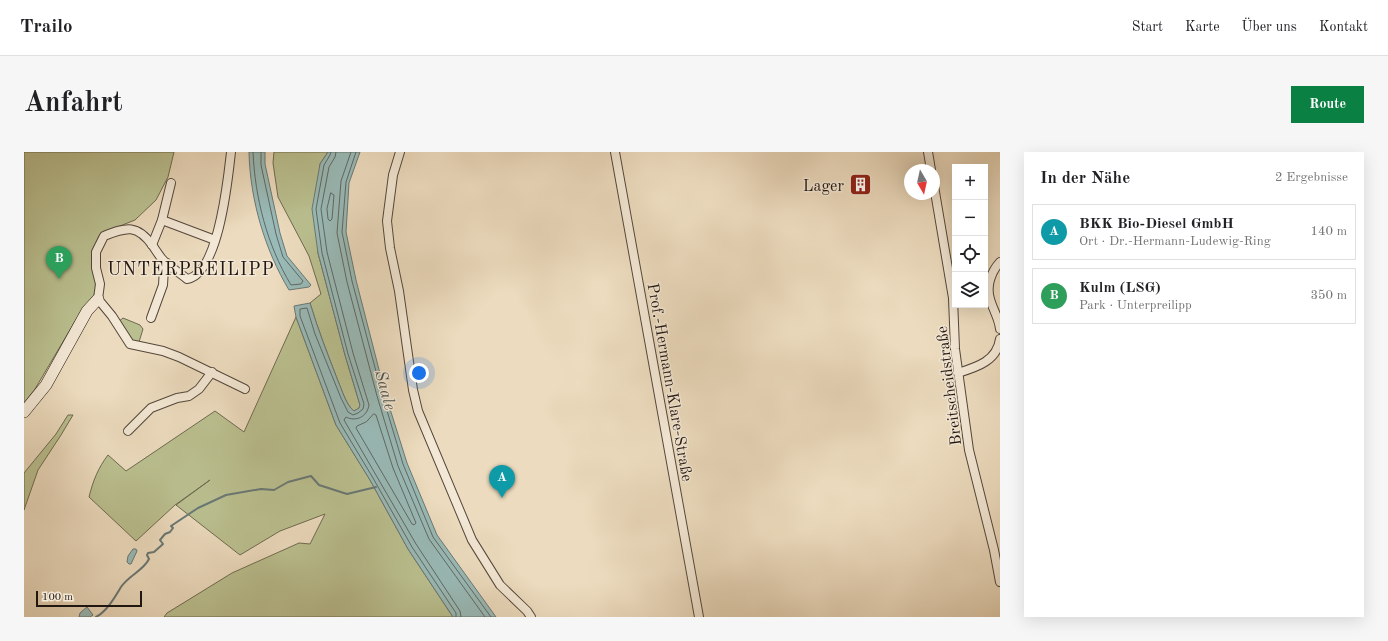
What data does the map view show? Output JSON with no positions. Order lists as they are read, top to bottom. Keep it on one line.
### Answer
{"streets":{"street":["Prof.-Hermann-Klare-Straße","Breitscheidstraße"]},"districts":["UNTERPREILIPP"],"water":["Saale"],"places":{"building":["Lager"]},"scale_bar":"100 m","north":"bottom","page":{"header":"Trailo","nav":["Start","Karte","Über uns","Kontakt"],"buttons":"Route","title":"Anfahrt","heading":["In der Nähe","2 Ergebnisse"],"map_buttons":["+","−"],"list":[{"mark":"A","name":"BKK Bio-Diesel GmbH","note":"Ort · Dr.-Hermann-Ludewig-Ring","value":"140 m"},{"mark":"B","name":"Kulm (LSG)","note":"Park · Unterpreilipp","value":"350 m"}],"pins":["B","A"],"scale":"100 m"}}
